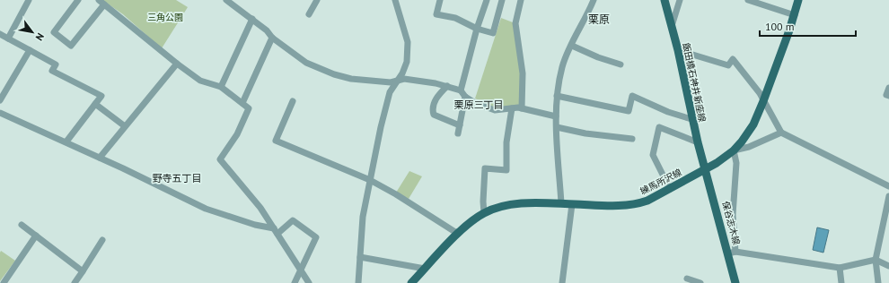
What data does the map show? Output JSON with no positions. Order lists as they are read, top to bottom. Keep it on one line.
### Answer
{"streets":{"main road":["飯田橋石神井新座線","練馬所沢線","保谷志木線"]},"crossings":[["飯田橋石神井新座線","練馬所沢線"],["飯田橋石神井新座線","保谷志木線"],["練馬所沢線","保谷志木線"]],"districts":["栗原","栗原三丁目","野寺五丁目"],"parks":["三角公園"],"scale_bar":"100 m","north":"bottom right"}
